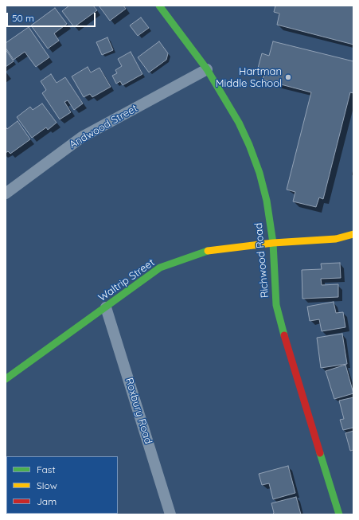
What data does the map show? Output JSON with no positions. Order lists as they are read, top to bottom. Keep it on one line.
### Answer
{"streets":{"street":["Andwood Street","Richwood Road","Waltrip Street","Roxbury Road"]},"crossings":[["Andwood Street","Richwood Road"],["Richwood Road","Waltrip Street"],["Waltrip Street","Roxbury Road"]],"places":["Hartman Middle School"],"legend":["Fast","Slow","Jam"],"scale_bar":"50 m"}
